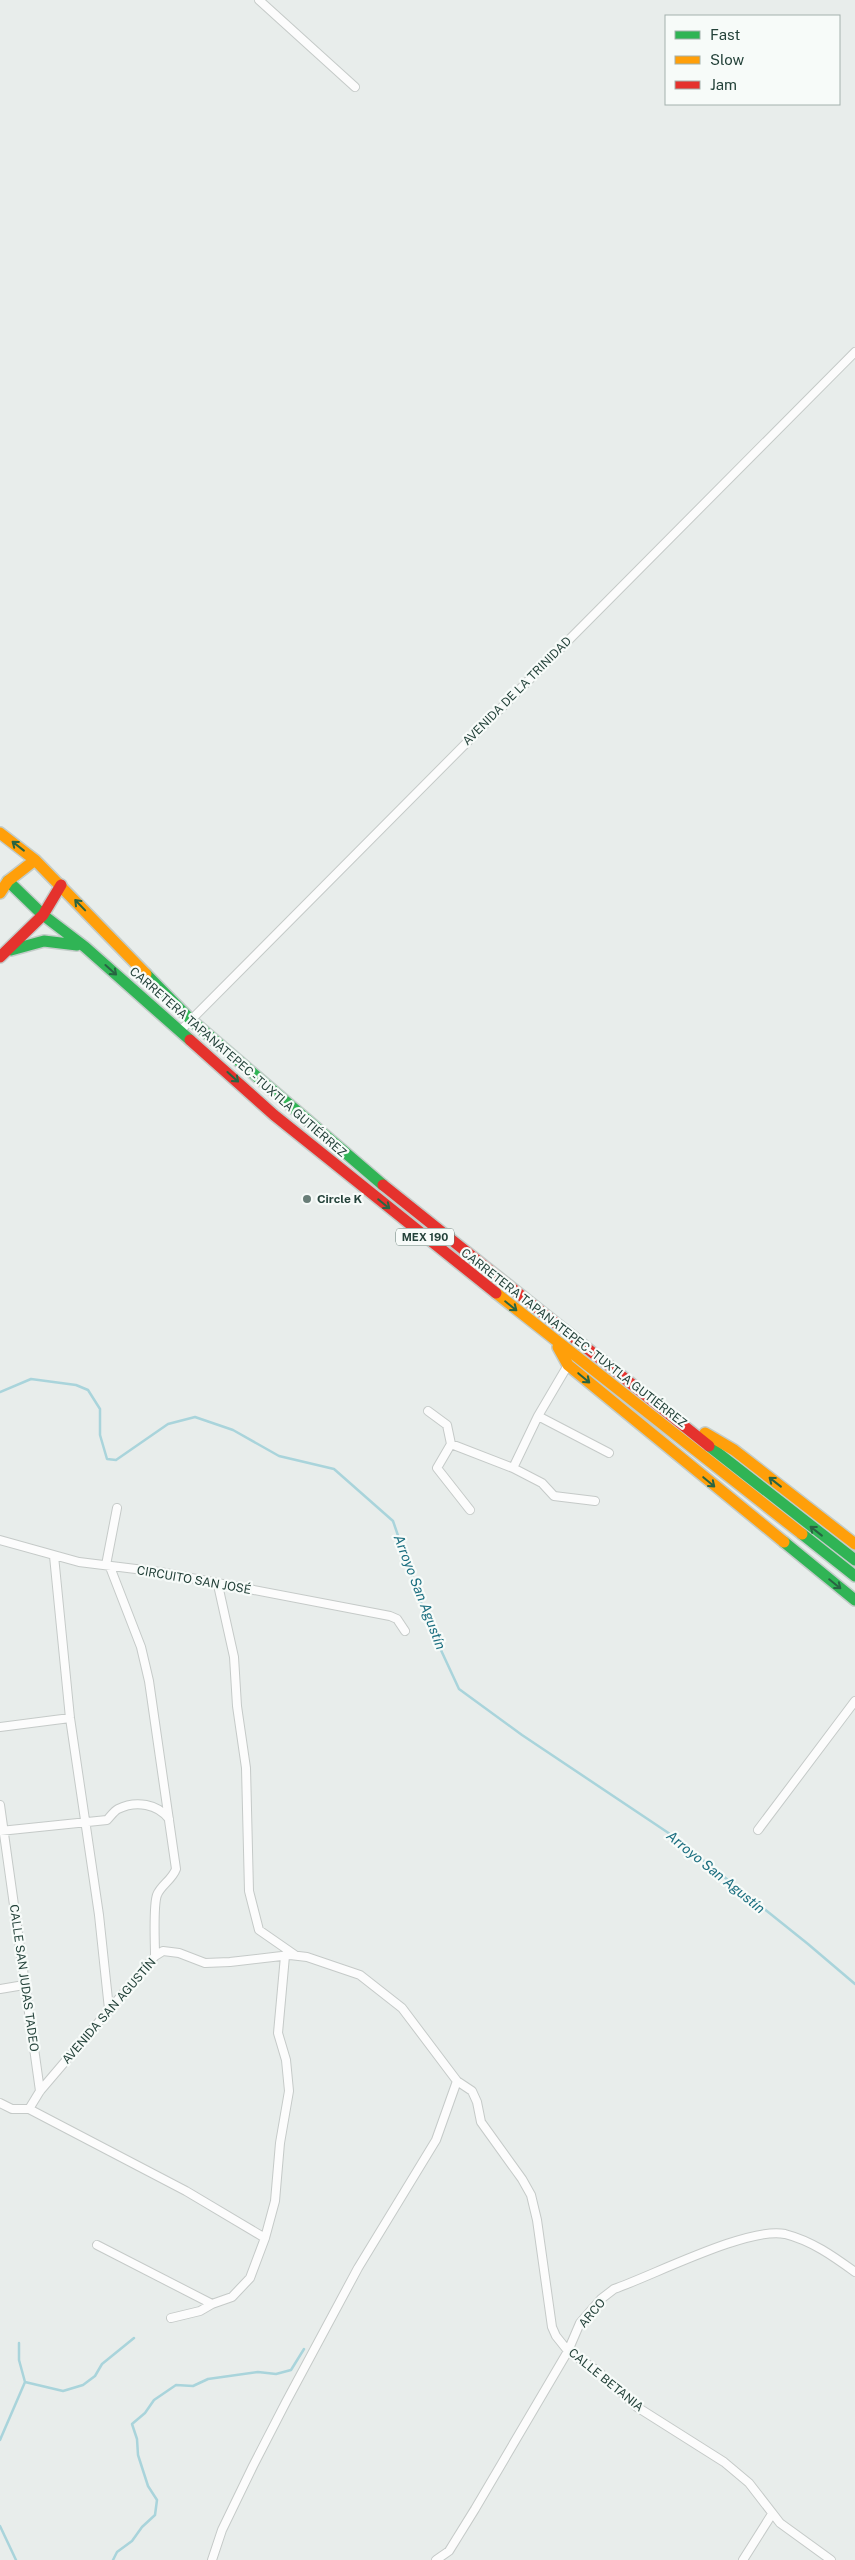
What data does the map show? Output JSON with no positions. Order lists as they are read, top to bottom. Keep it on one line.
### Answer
{"streets":{"main road":["CARRETERA TAPANATEPEC - TUXTLA GUTIÉRREZ","MEX 190"],"street":["AVENIDA DE LA TRINIDAD","CIRCUITO SAN JOSÉ","CALLE SAN JUDAS TADEO","AVENIDA SAN AGUSTÍN","ARCO","CALLE BETANIA"]},"crossings":[["AVENIDA DE LA TRINIDAD","CARRETERA TAPANATEPEC - TUXTLA GUTIÉRREZ"],["CARRETERA TAPANATEPEC - TUXTLA GUTIÉRREZ","MEX 190"],["CALLE SAN JUDAS TADEO","AVENIDA SAN AGUSTÍN"],["AVENIDA SAN AGUSTÍN","CALLE BETANIA"],["ARCO","CALLE BETANIA"]],"water":["Arroyo San Agustín"],"places":["Circle K"],"legend":["Fast","Slow","Jam"]}
